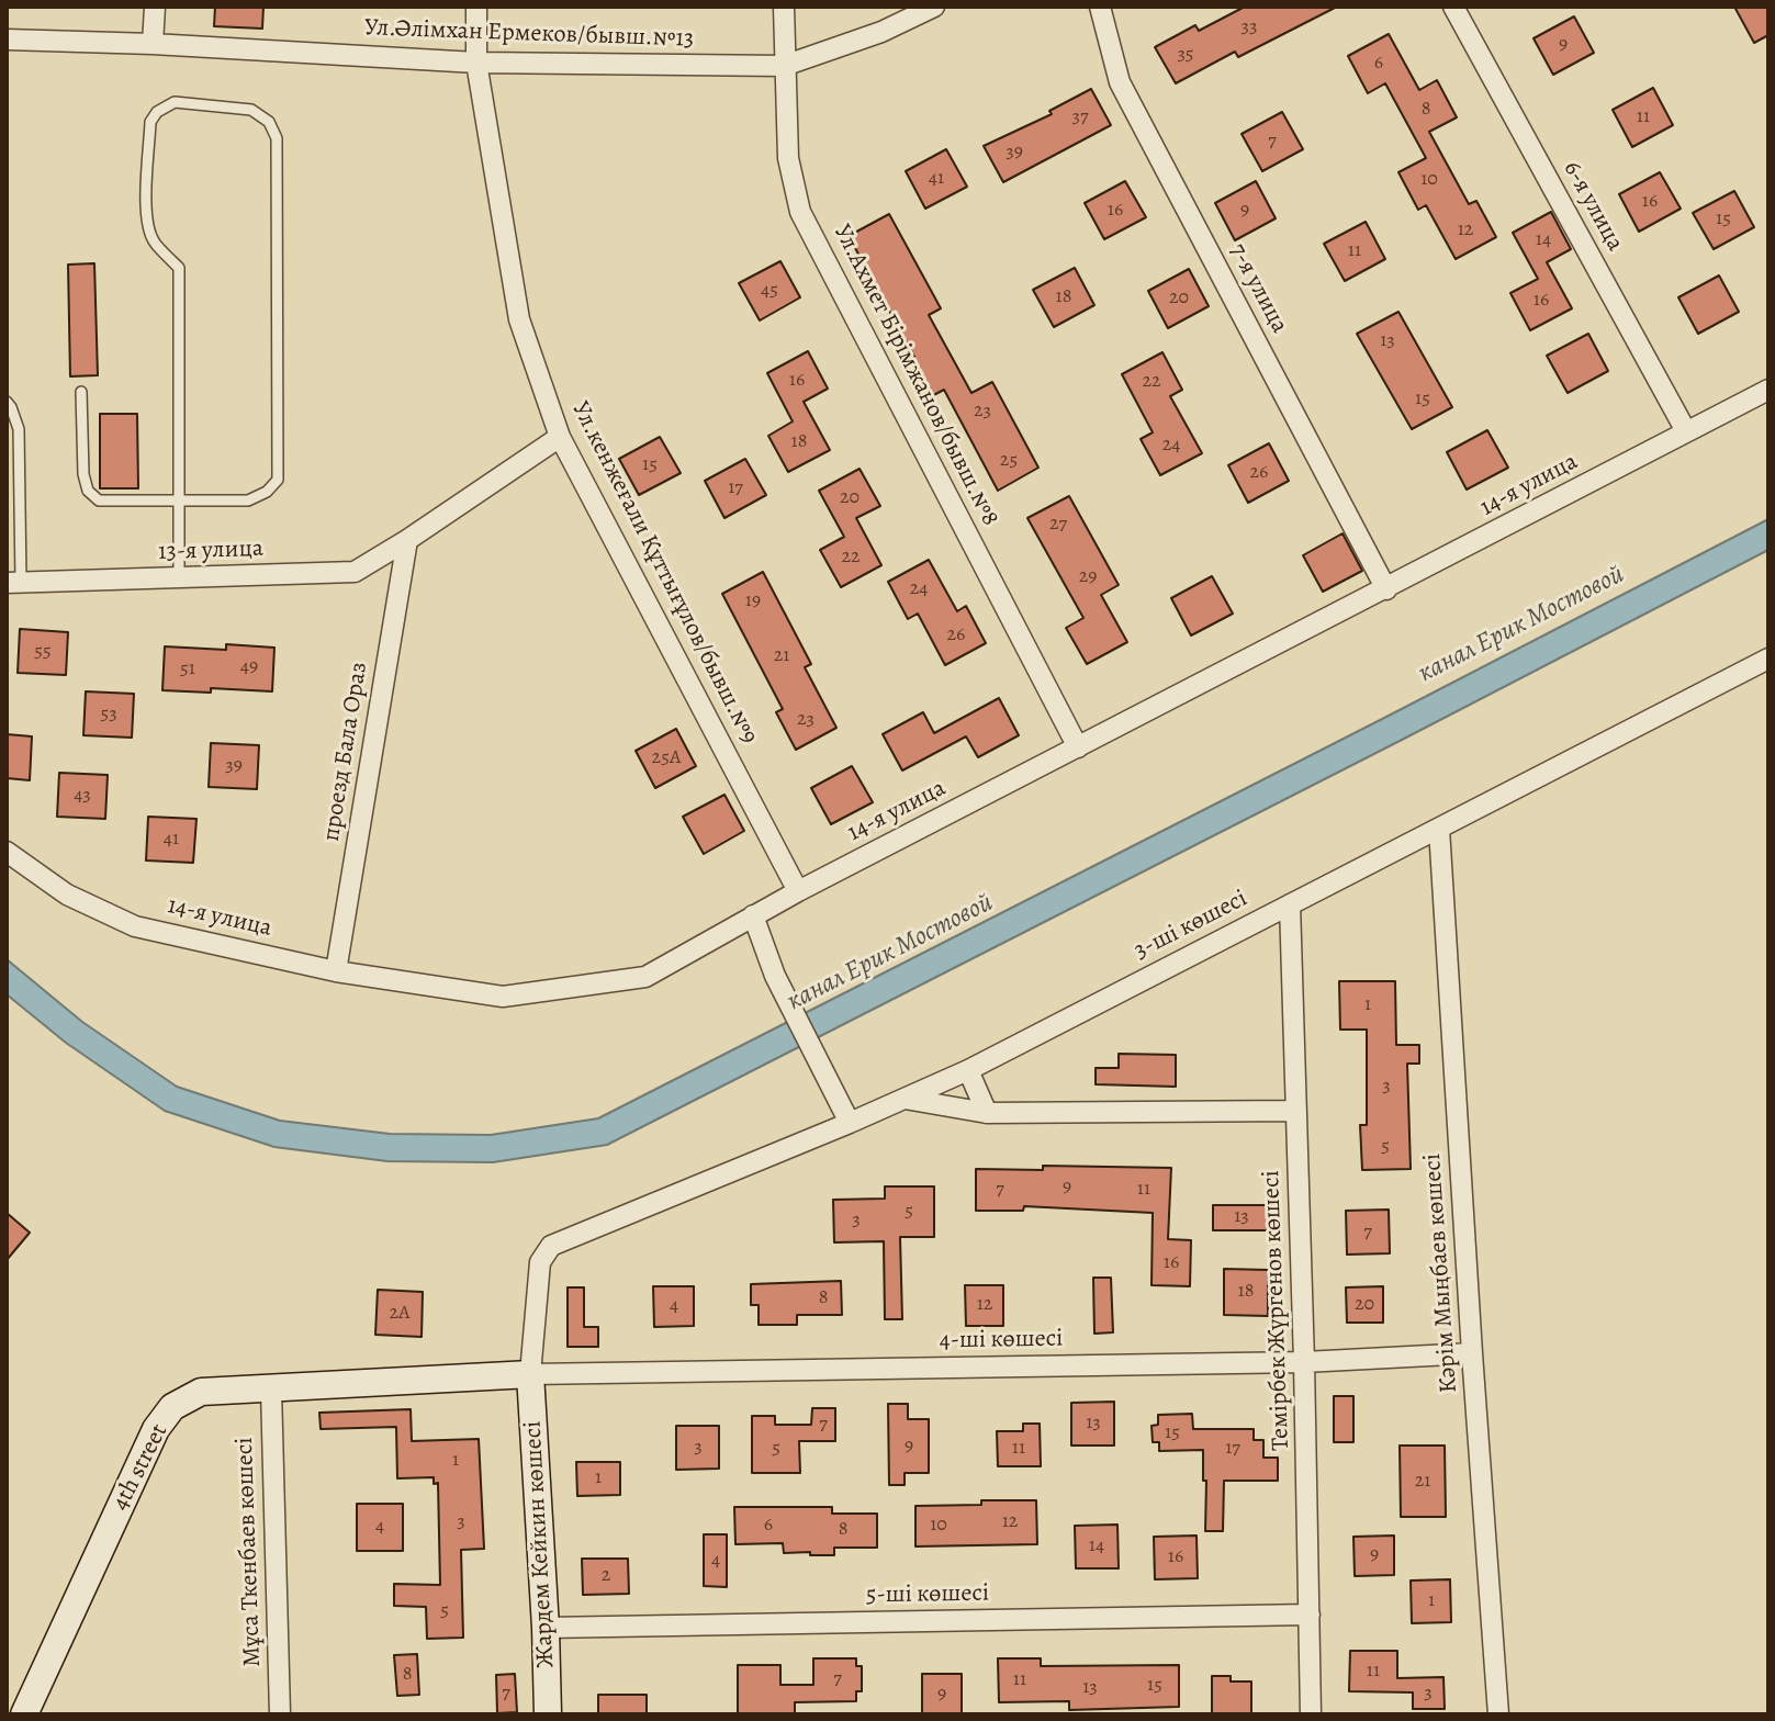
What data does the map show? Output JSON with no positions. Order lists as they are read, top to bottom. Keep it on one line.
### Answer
{"streets":{"street":["Ул.Әлімхан Ермеков/бывш.№13","6-я улица","7-я улица","Ул.Ахмет Бірімжанов/бывш.№8","14-я улица","13-я улица","Ул.кенжеғали Құттығұлов/бывш.№9","проезд Бала Ораз","3-ші көшесі","Кәрім Мыңбаев көшесі","Темірбек Жүргенов көшесі","4-ші көшесі","4th street","Жардем Кейкин көшесі","Мұса Ткенбаев көшесі","5-ші көшесі"]},"crossings":[["Ул.Әлімхан Ермеков/бывш.№13","Ул.Ахмет Бірімжанов/бывш.№8"],["Ул.Әлімхан Ермеков/бывш.№13","Ул.кенжеғали Құттығұлов/бывш.№9"],["6-я улица","14-я улица"],["7-я улица","14-я улица"],["Ул.Ахмет Бірімжанов/бывш.№8","14-я улица"],["14-я улица","Ул.кенжеғали Құттығұлов/бывш.№9"],["14-я улица","проезд Бала Ораз"],["13-я улица","Ул.кенжеғали Құттығұлов/бывш.№9"],["13-я улица","проезд Бала Ораз"],["3-ші көшесі","Кәрім Мыңбаев көшесі"],["3-ші көшесі","Темірбек Жүргенов көшесі"],["3-ші көшесі","4-ші көшесі"],["3-ші көшесі","4th street"],["3-ші көшесі","Жардем Кейкин көшесі"],["Кәрім Мыңбаев көшесі","4-ші көшесі"],["Темірбек Жүргенов көшесі","4-ші көшесі"],["Темірбек Жүргенов көшесі","5-ші көшесі"],["4-ші көшесі","4th street"],["4-ші көшесі","Жардем Кейкин көшесі"],["4th street","Жардем Кейкин көшесі"],["4th street","Мұса Ткенбаев көшесі"],["Жардем Кейкин көшесі","5-ші көшесі"]],"water":["канал Ерик Мостовой"],"house_numbers":["33","9","35","6","8","37","11","7","39","41","10","16","16","9","15","12","14","11","45","18","20","16","13","16","22","15","23","18","24","25","15","26","17","20","27","22","29","24","19","26","55","21","49","51","53","23","25А","39","43","41","1","3","5","9","7","11","5","13","3","7","16","18","8","12","20","4","2А","13","7","15","9","3","5","11","17","1","1","21","3","12","6","10","4","8","14","9","16","4","2","1","5","11","8","7","11","15","13","7","3","9"]}
